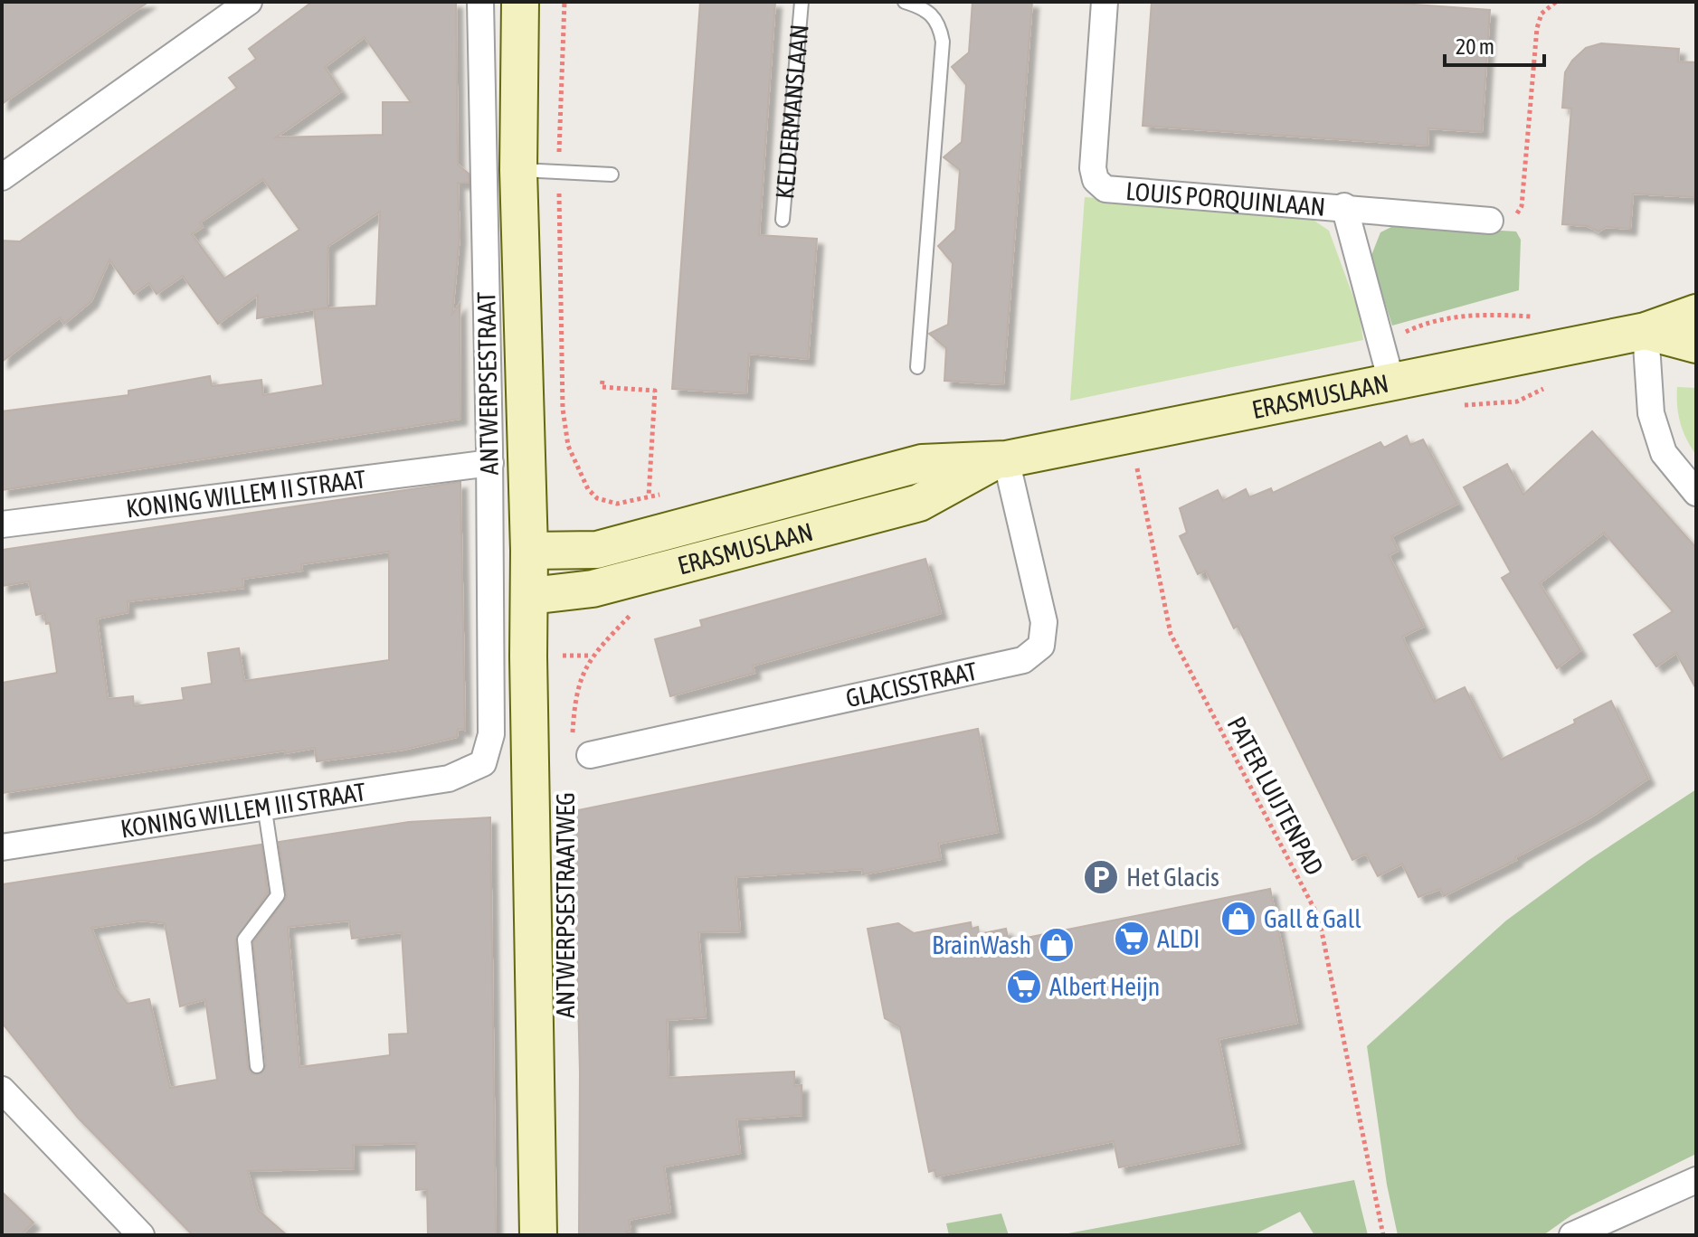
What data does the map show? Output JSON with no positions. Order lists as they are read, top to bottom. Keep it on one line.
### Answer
{"streets":{"main road":["ANTWERPSESTRAAT","ERASMUSLAAN","ANTWERPSESTRAATWEG"],"street":["LOUIS PORQUINLAAN","KONING WILLEM II STRAAT","GLACISSTRAAT","KONING WILLEM III STRAAT"],"lane":["KELDERMANSLAAN"],"path":["PATER LUIJTENPAD"]},"crossings":[["LOUIS PORQUINLAAN","ERASMUSLAAN"],["ANTWERPSESTRAAT","ERASMUSLAAN"],["ANTWERPSESTRAAT","KONING WILLEM II STRAAT"],["ANTWERPSESTRAAT","KONING WILLEM III STRAAT"],["ANTWERPSESTRAAT","ANTWERPSESTRAATWEG"],["ERASMUSLAAN","GLACISSTRAAT"],["ERASMUSLAAN","ANTWERPSESTRAATWEG"]],"places":{"parking":["Het Glacis"],"shop":["Gall & Gall","BrainWash"],"supermarket":["ALDI","Albert Heijn"]},"scale_bar":"20 m"}
